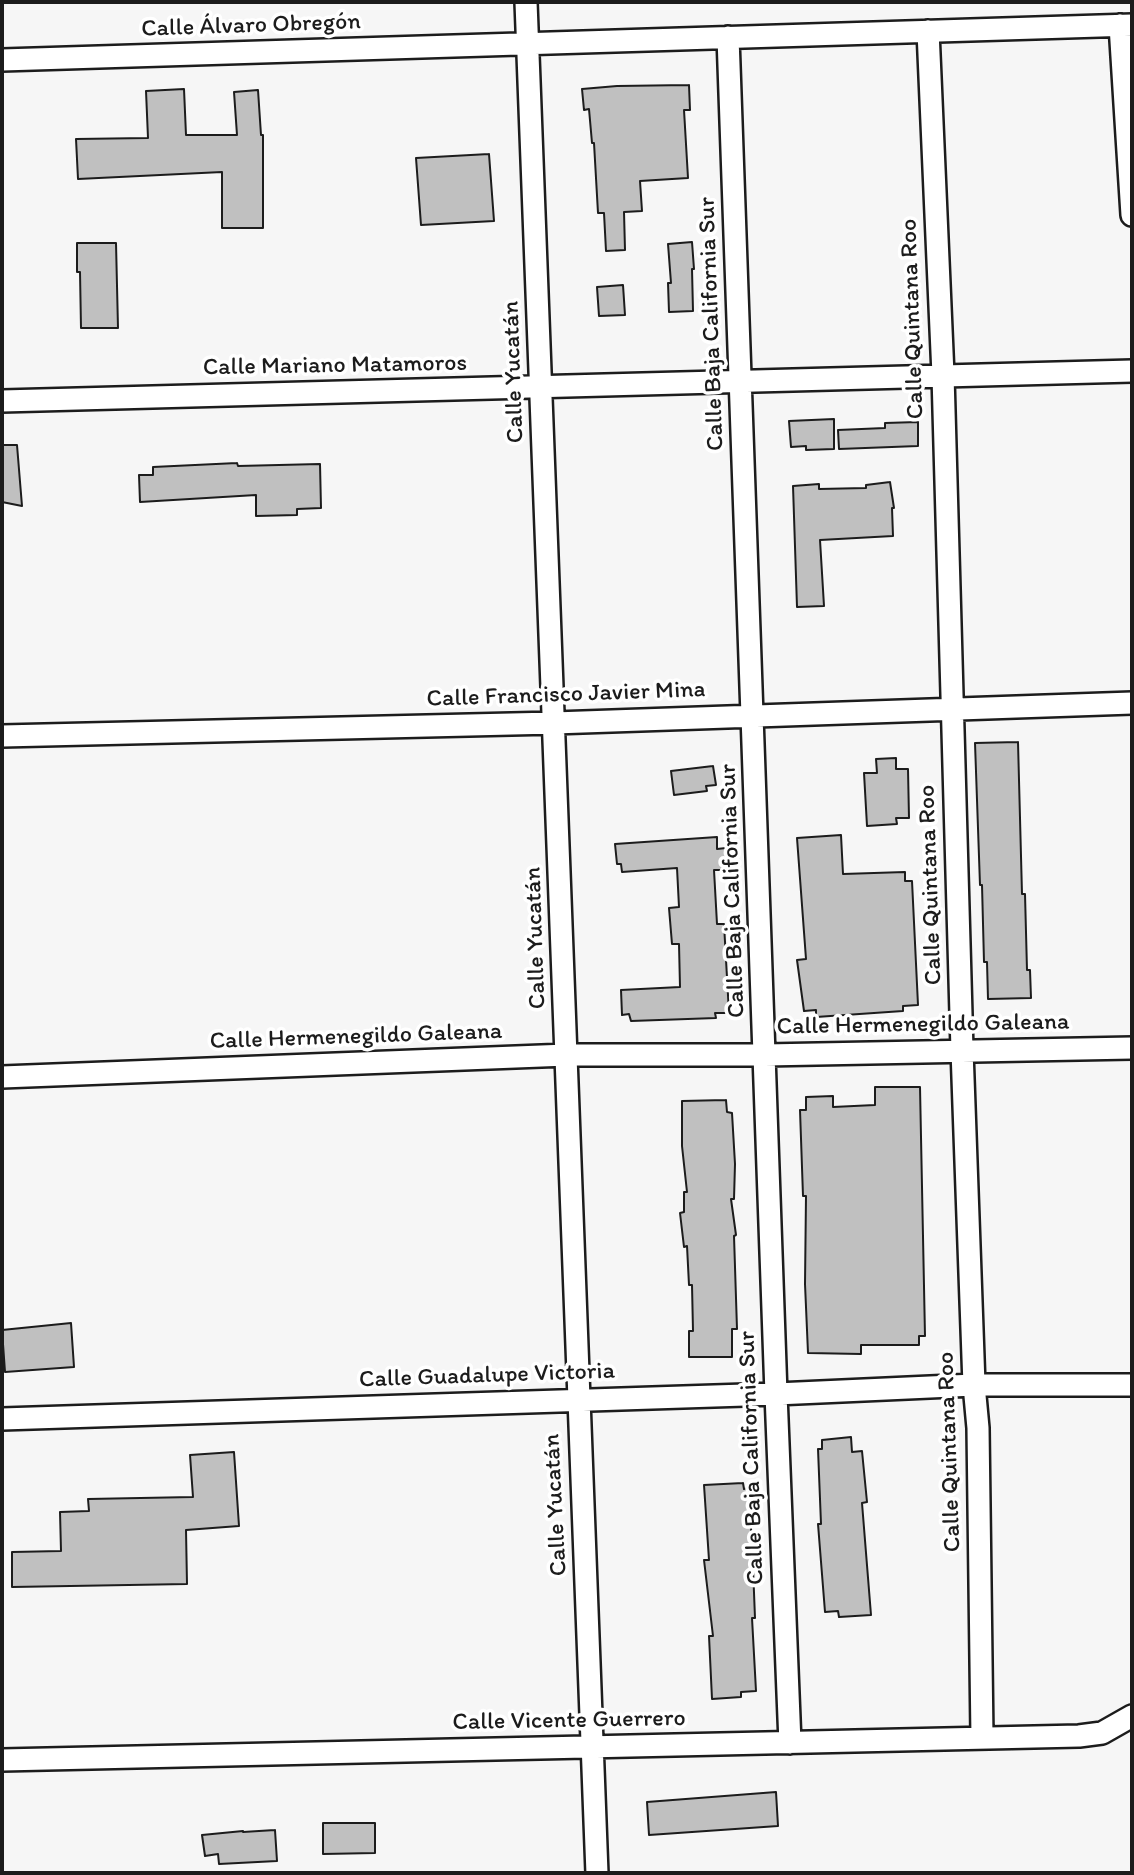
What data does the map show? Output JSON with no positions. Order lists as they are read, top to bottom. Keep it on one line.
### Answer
{"streets":{"street":["Calle Álvaro Obregón","Calle Quintana Roo","Calle Baja California Sur","Calle Mariano Matamoros","Calle Yucatán","Calle Francisco Javier Mina","Calle Hermenegildo Galeana","Calle Guadalupe Victoria","Calle Vicente Guerrero"]},"crossings":[["Calle Álvaro Obregón","Calle Quintana Roo"],["Calle Álvaro Obregón","Calle Baja California Sur"],["Calle Álvaro Obregón","Calle Yucatán"],["Calle Quintana Roo","Calle Mariano Matamoros"],["Calle Quintana Roo","Calle Francisco Javier Mina"],["Calle Quintana Roo","Calle Hermenegildo Galeana"],["Calle Quintana Roo","Calle Guadalupe Victoria"],["Calle Quintana Roo","Calle Vicente Guerrero"],["Calle Baja California Sur","Calle Mariano Matamoros"],["Calle Baja California Sur","Calle Francisco Javier Mina"],["Calle Baja California Sur","Calle Hermenegildo Galeana"],["Calle Baja California Sur","Calle Guadalupe Victoria"],["Calle Baja California Sur","Calle Vicente Guerrero"],["Calle Mariano Matamoros","Calle Yucatán"],["Calle Yucatán","Calle Francisco Javier Mina"],["Calle Yucatán","Calle Hermenegildo Galeana"],["Calle Yucatán","Calle Guadalupe Victoria"],["Calle Yucatán","Calle Vicente Guerrero"]]}
